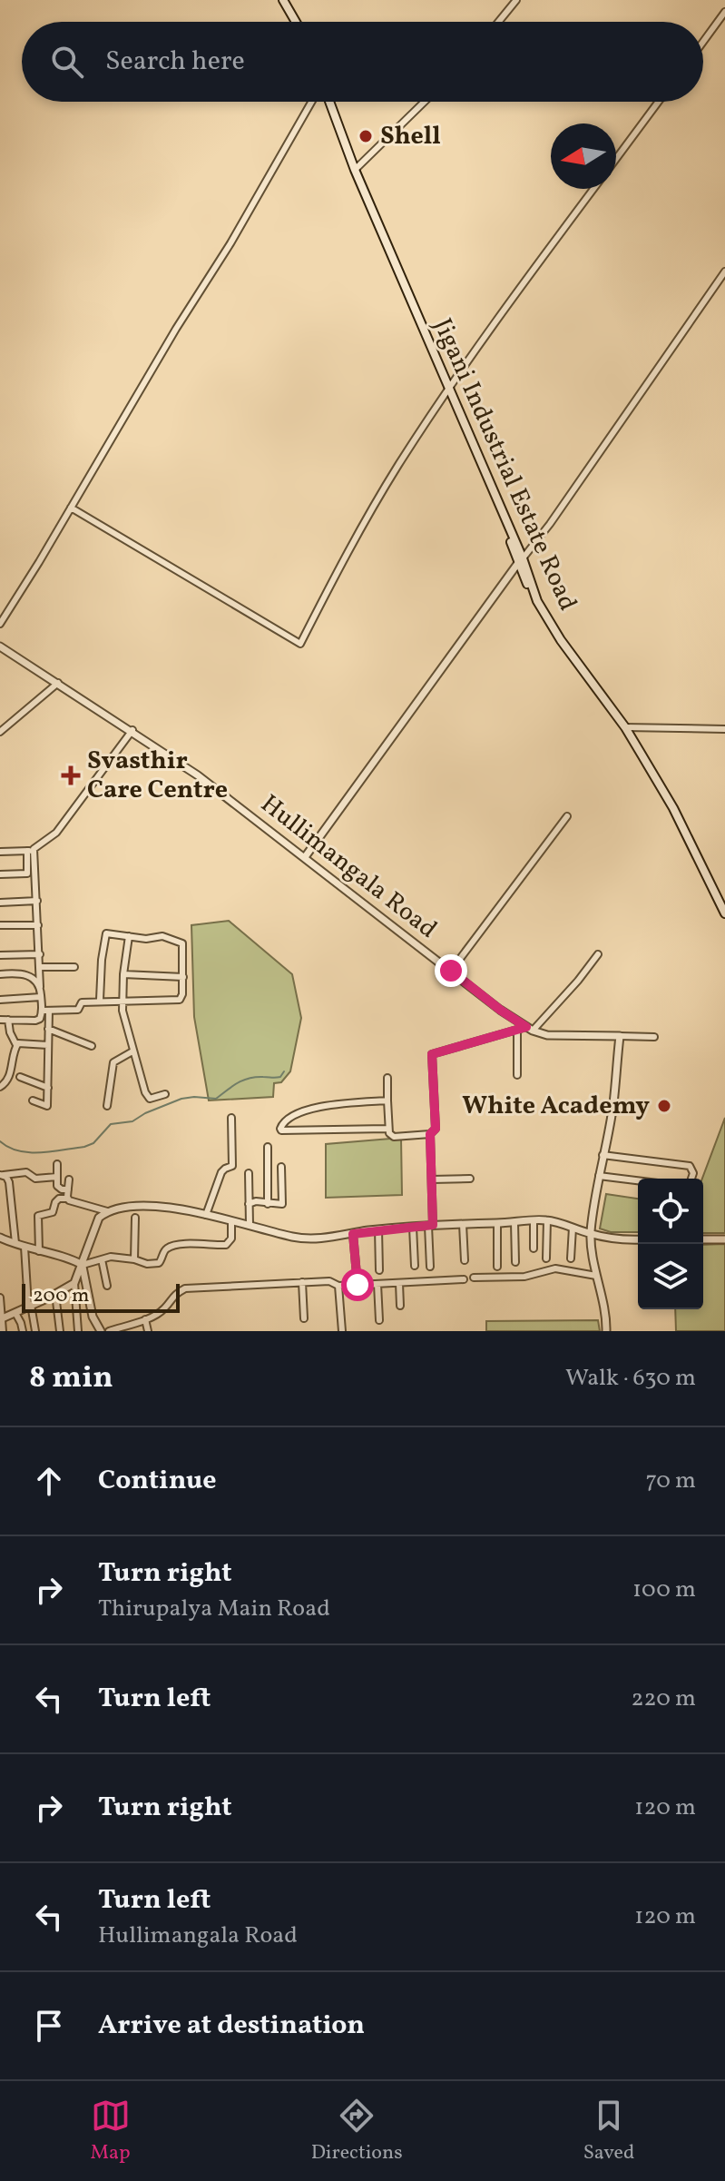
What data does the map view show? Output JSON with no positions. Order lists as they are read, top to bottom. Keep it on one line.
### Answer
{"streets":{"main road":["Jigani Industrial Estate Road"],"street":["Hullimangala Road"]},"places":{"other":["Shell","White Academy"],"health":["Svasthir Care Centre"]},"scale_bar":"200 m","north":"left","page":{"search":"Search here","scale":"200 m","heading":["8 min","Walk · 630 m"],"list":[["Continue","70 m"],["Turn right","Thirupalya Main Road","100 m"],["Turn left","220 m"],["Turn right","120 m"],["Turn left","Hullimangala Road","120 m"],"Arrive at destination"],"nav":["Map","Directions","Saved"]}}
